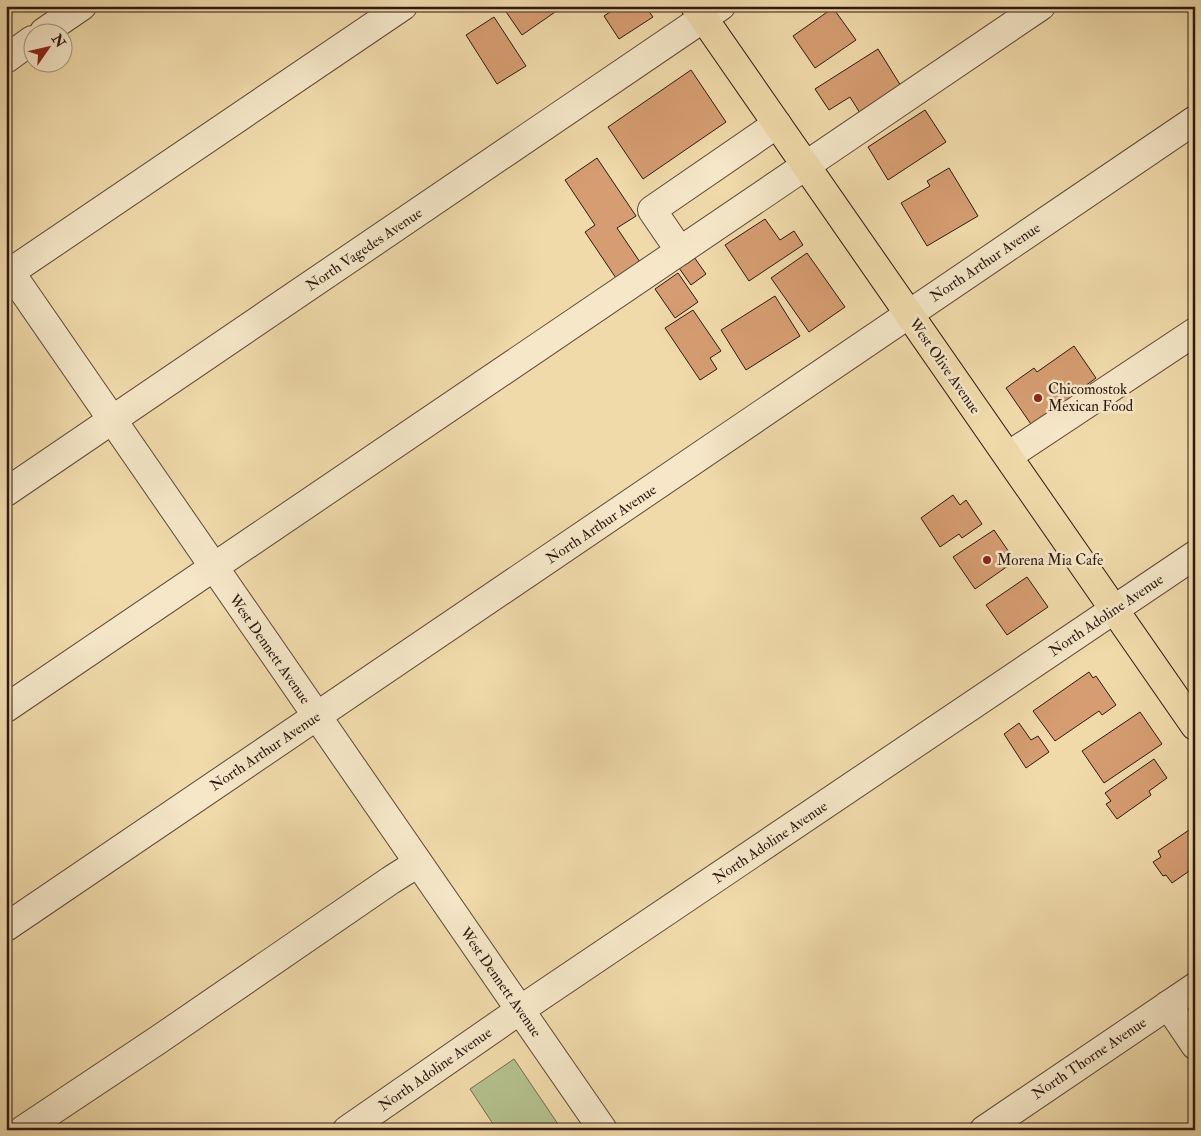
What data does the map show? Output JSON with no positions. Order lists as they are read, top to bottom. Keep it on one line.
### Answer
{"streets":{"main road":["West Olive Avenue"],"street":["North Vagedes Avenue","North Arthur Avenue","North Adoline Avenue","West Dennett Avenue","North Thorne Avenue"]},"crossings":[["North Vagedes Avenue","West Olive Avenue"],["North Vagedes Avenue","West Dennett Avenue"],["North Arthur Avenue","West Olive Avenue"],["North Arthur Avenue","West Dennett Avenue"],["West Olive Avenue","North Adoline Avenue"],["North Adoline Avenue","West Dennett Avenue"]],"places":["Chicomostok Mexican Food","Morena Mia Cafe"],"north":"top right"}
